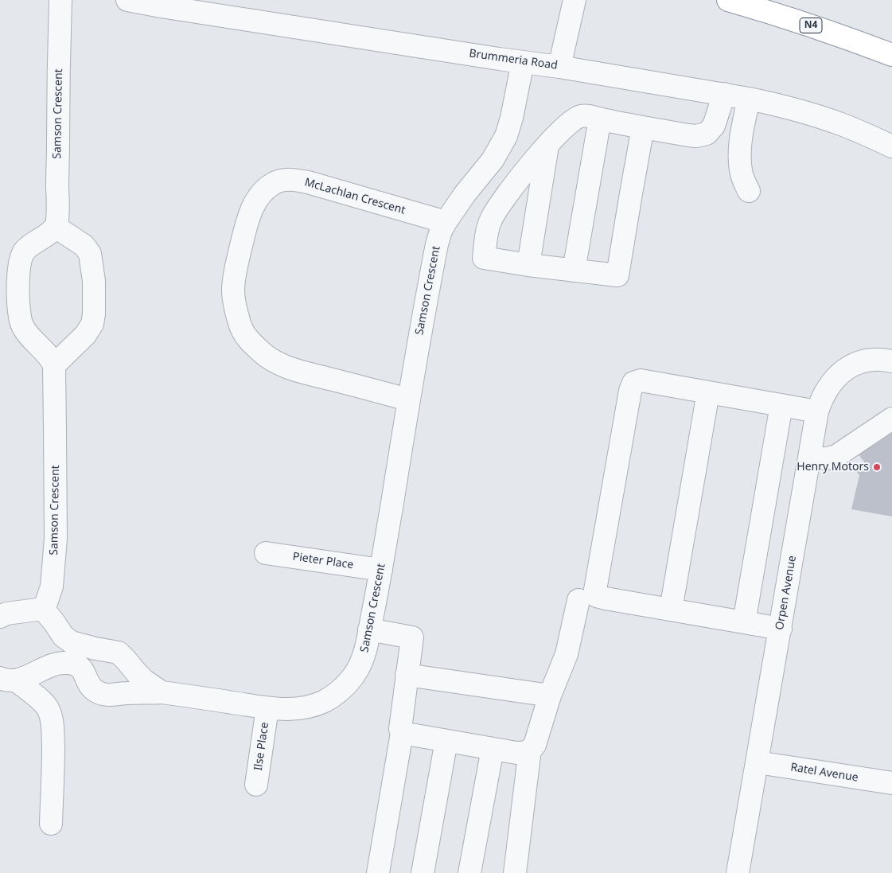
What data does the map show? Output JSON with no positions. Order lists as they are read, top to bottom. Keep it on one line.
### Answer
{"streets":{"highway":["N4"],"street":["Brummeria Road","Samson Crescent","McLachlan Crescent","Pieter Place","Orpen Avenue","Ilse Place","Ratel Avenue"]},"crossings":[["Brummeria Road","Samson Crescent"],["Samson Crescent","McLachlan Crescent"],["Samson Crescent","Pieter Place"],["Samson Crescent","Ilse Place"],["Orpen Avenue","Ratel Avenue"]],"places":["Henry Motors"]}
